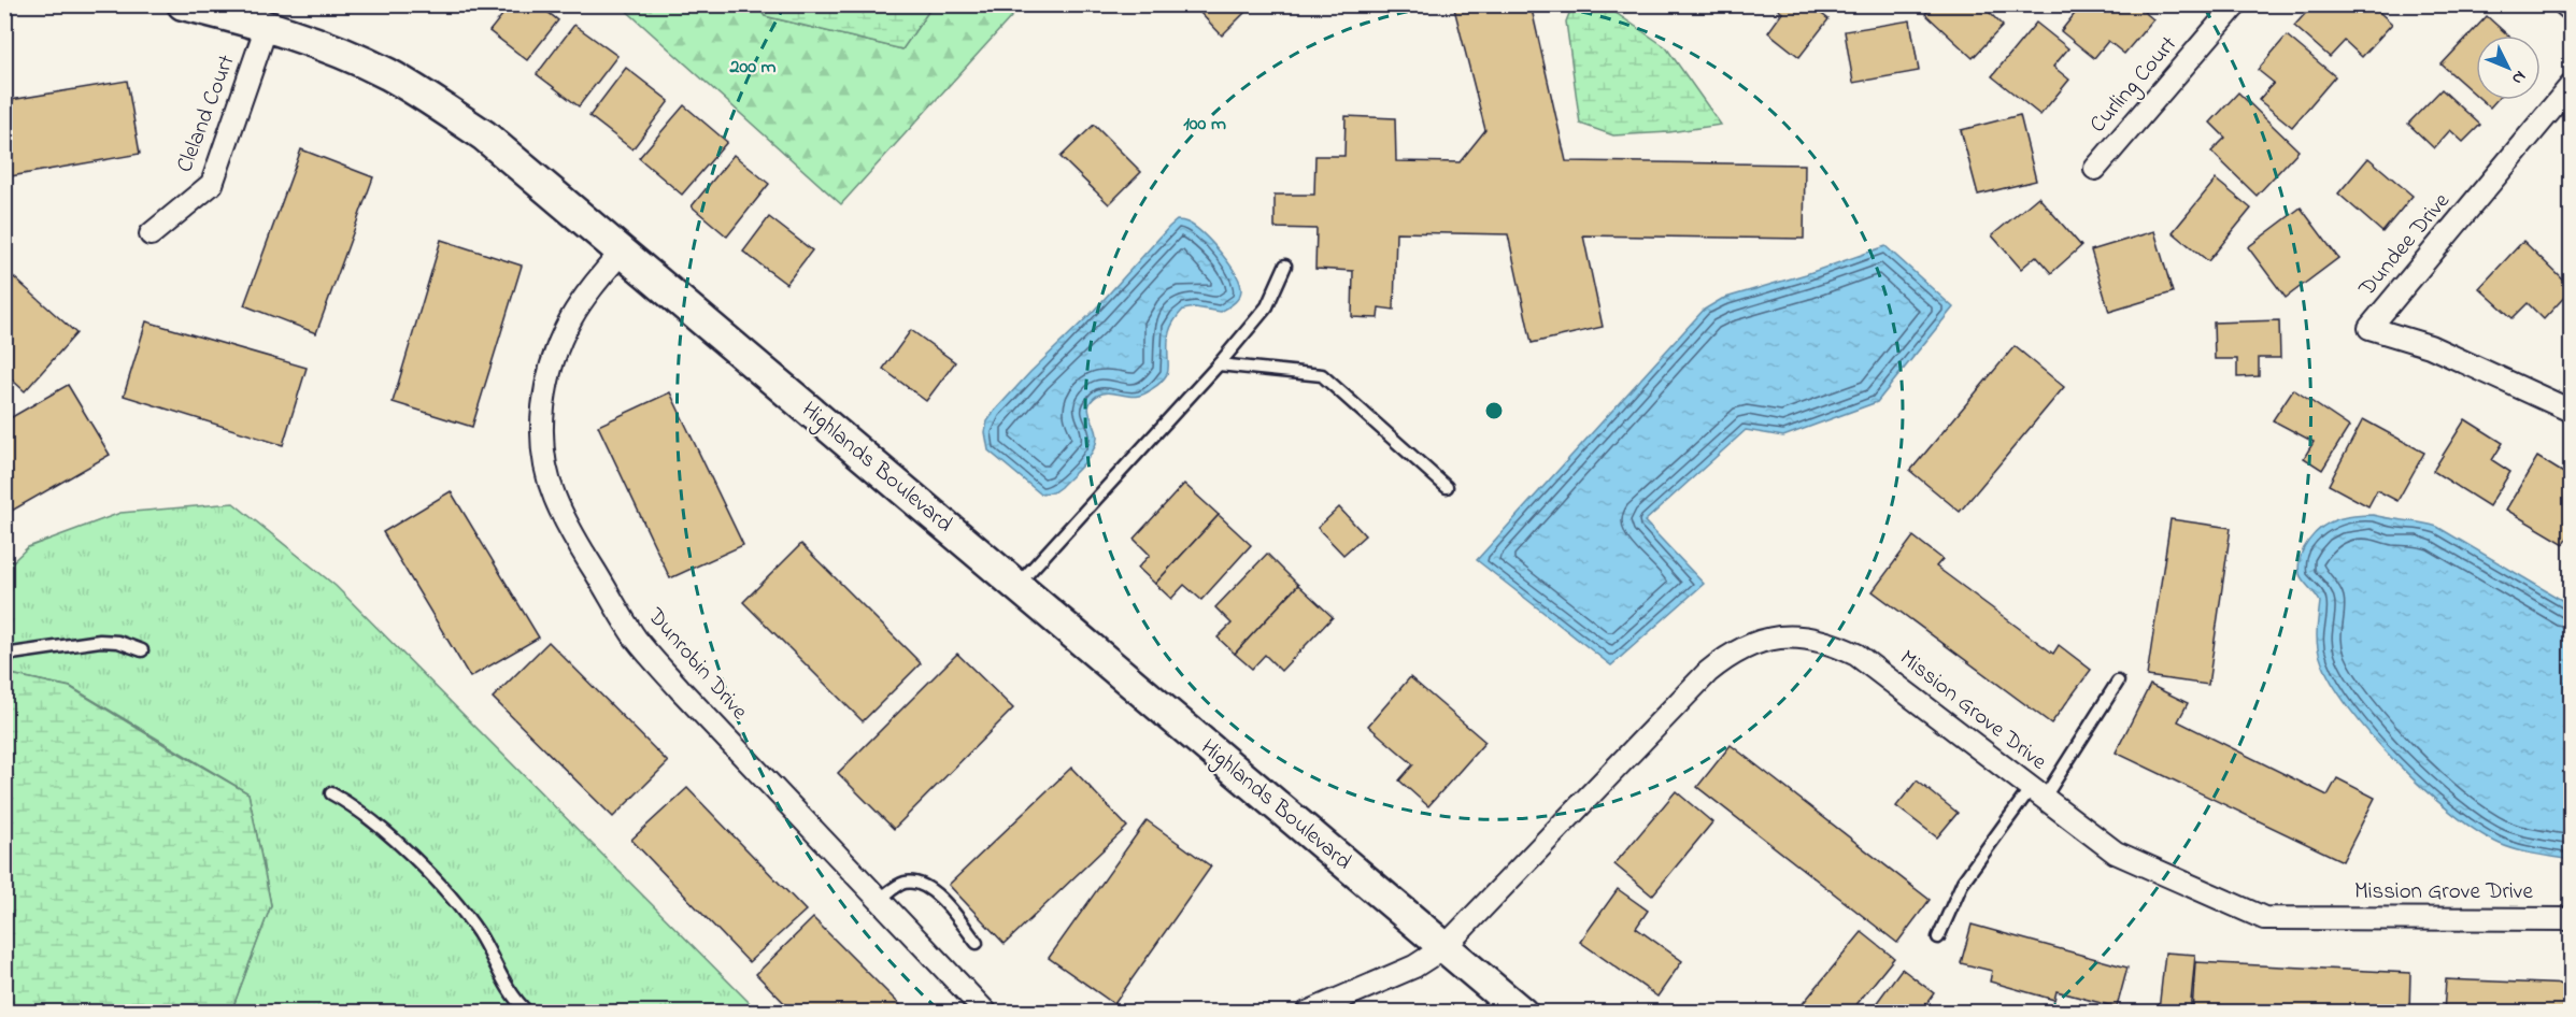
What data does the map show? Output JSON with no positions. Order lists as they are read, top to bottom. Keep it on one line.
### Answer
{"streets":{"street":["Curling Court","Cleland Court","Dundee Drive","Highlands Boulevard","Dunrobin Drive","Mission Grove Drive"]},"crossings":[["Cleland Court","Highlands Boulevard"],["Highlands Boulevard","Dunrobin Drive"],["Highlands Boulevard","Mission Grove Drive"]],"north":"bottom right","rings":["200 m","100 m"]}
